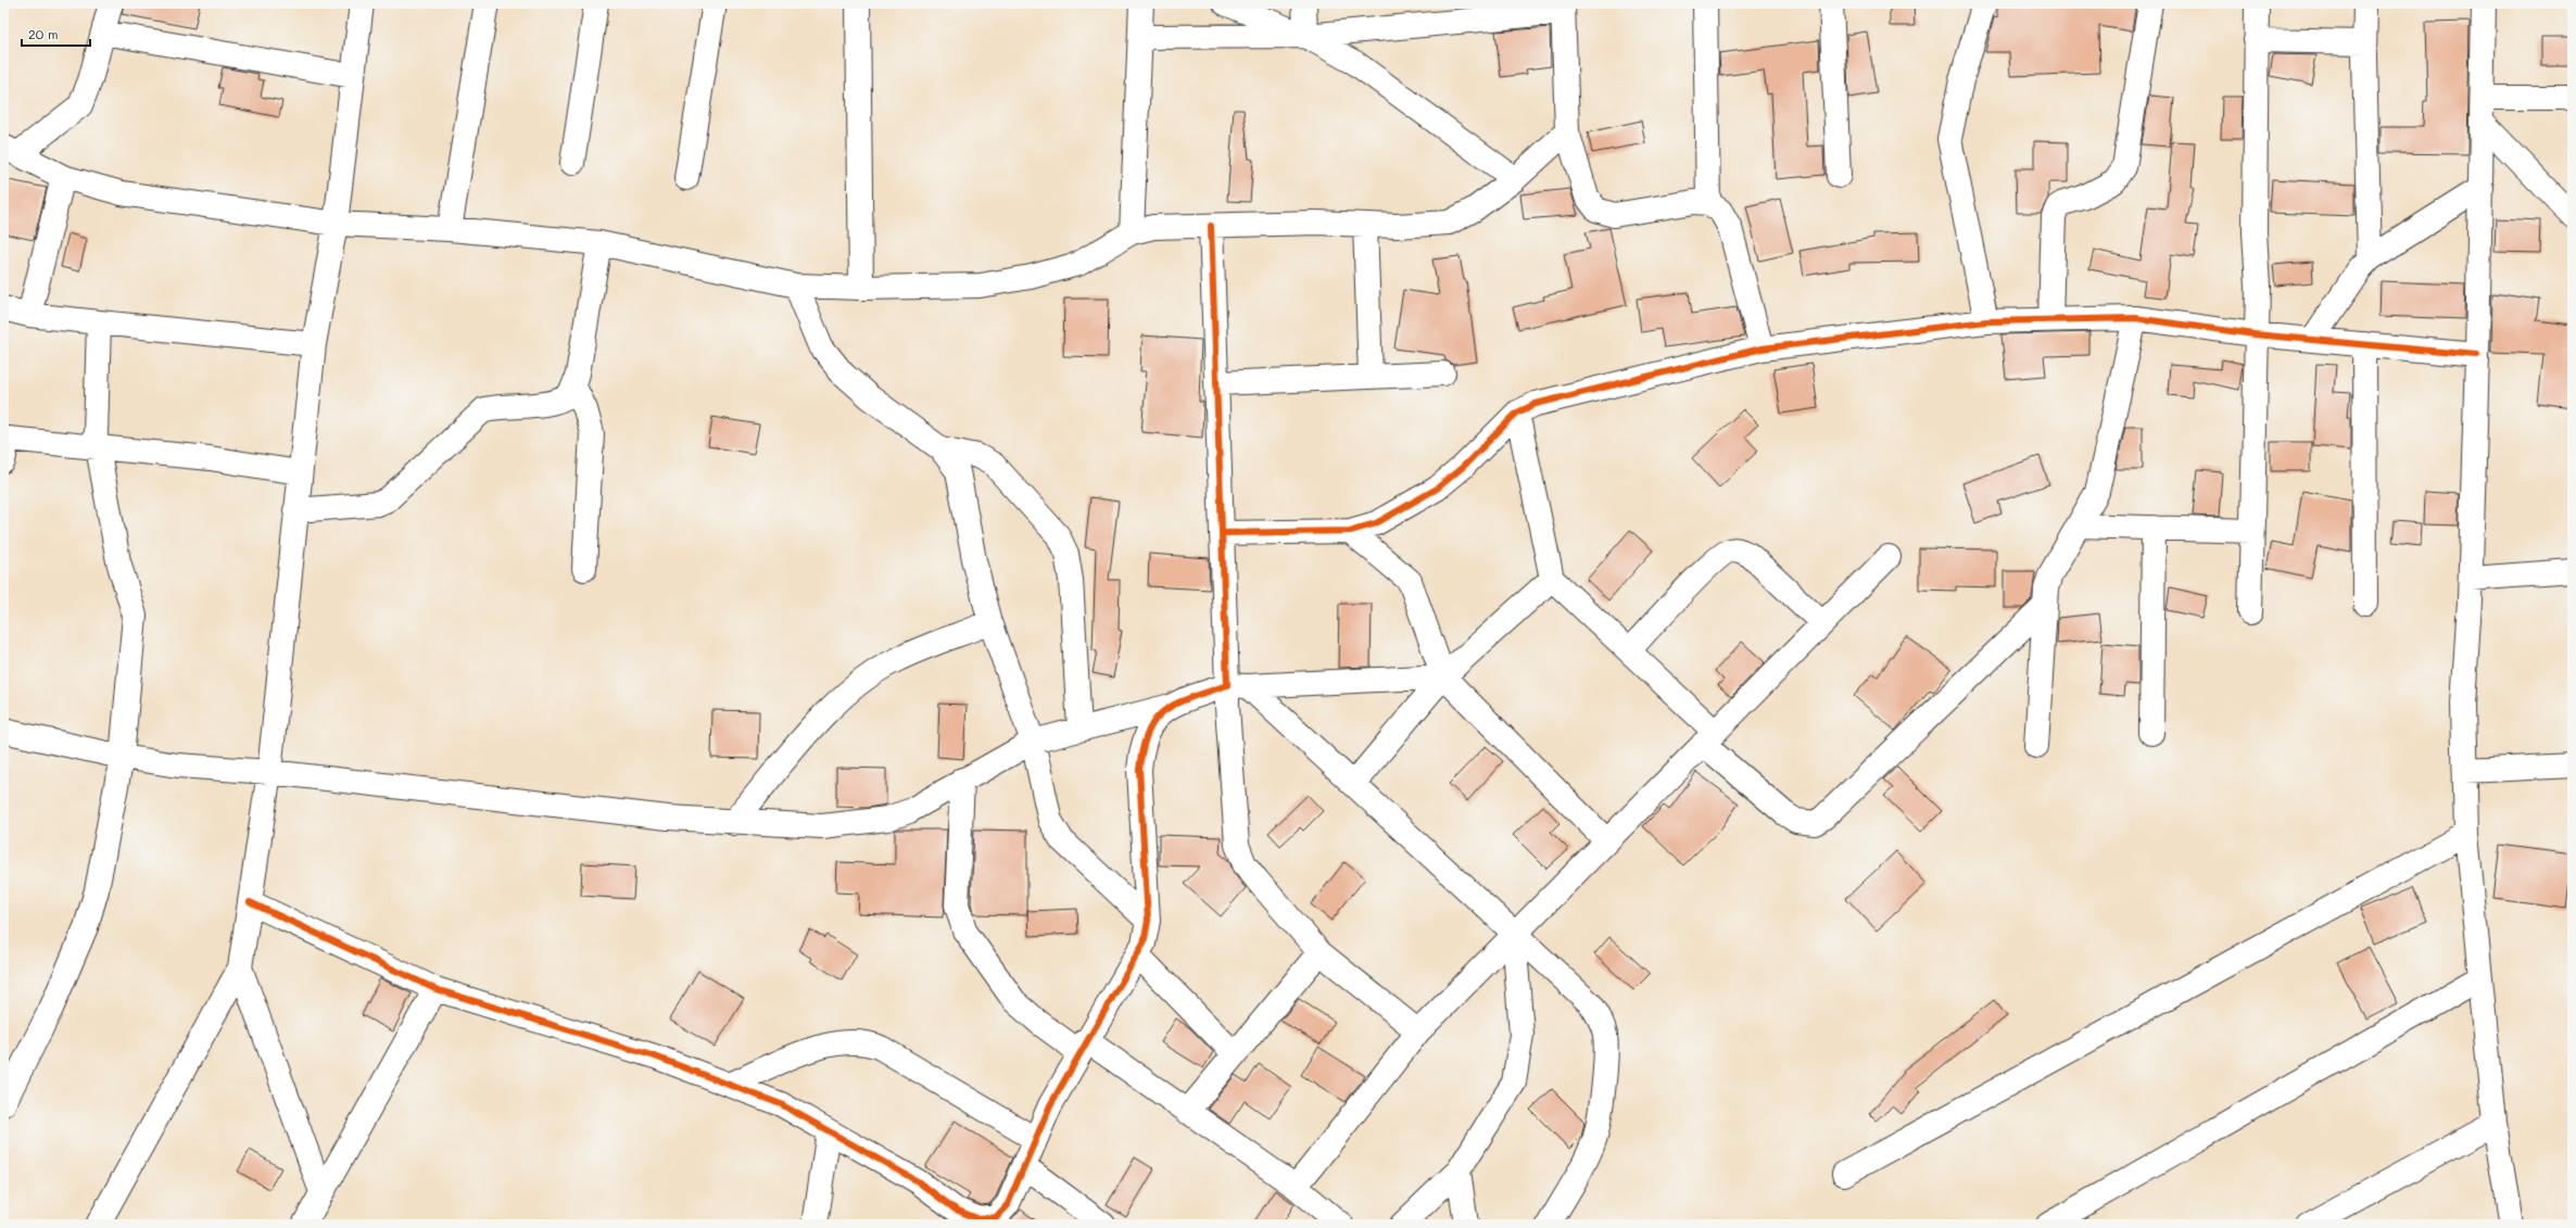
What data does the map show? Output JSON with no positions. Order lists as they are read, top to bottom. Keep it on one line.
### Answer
{"scale_bar":"20 m"}
